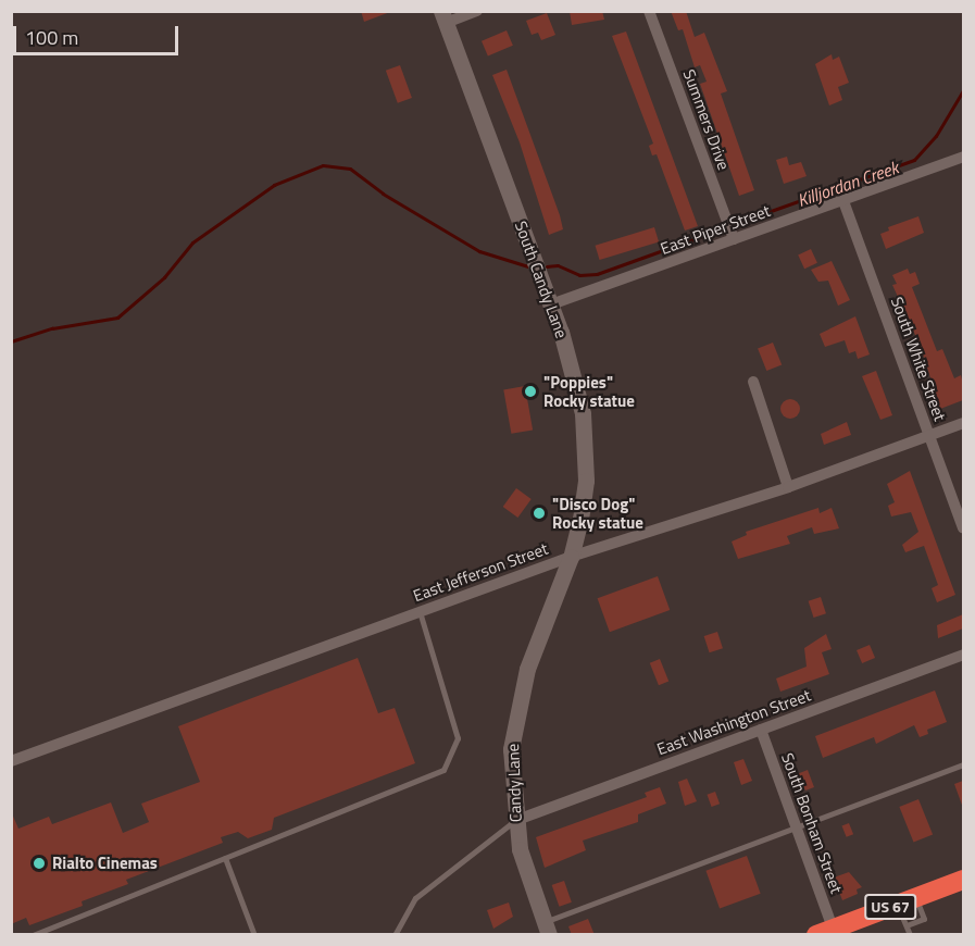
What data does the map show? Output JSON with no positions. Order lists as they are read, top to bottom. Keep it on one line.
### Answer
{"streets":{"highway":["US 67"],"main road":["South Candy Lane","Candy Lane"],"street":["Summers Drive","East Piper Street","South White Street","East Jefferson Street","East Washington Street","South Bonham Street"]},"crossings":[["Summers Drive","East Piper Street"],["East Piper Street","South Candy Lane"],["East Piper Street","South White Street"],["South Candy Lane","East Jefferson Street"],["South Candy Lane","Candy Lane"],["South White Street","East Jefferson Street"],["East Jefferson Street","Candy Lane"],["East Washington Street","Candy Lane"],["East Washington Street","South Bonham Street"],["South Bonham Street","US 67"]],"water":["Killjordan Creek"],"places":["\"Poppies\" Rocky statue","\"Disco Dog\" Rocky statue","Rialto Cinemas"],"scale_bar":"100 m"}
